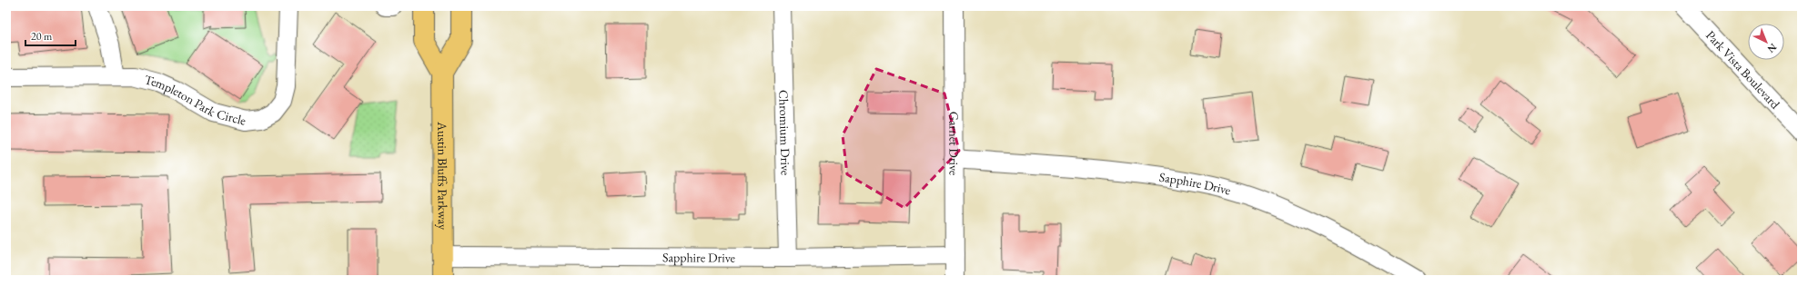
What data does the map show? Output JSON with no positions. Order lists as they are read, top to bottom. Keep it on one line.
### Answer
{"streets":{"main road":["Austin Bluffs Parkway"],"street":["Park Vista Boulevard","Templeton Park Circle","Chromium Drive","Garnet Drive","Sapphire Drive"]},"crossings":[["Chromium Drive","Sapphire Drive"],["Garnet Drive","Sapphire Drive"],["Austin Bluffs Parkway","Sapphire Drive"]],"scale_bar":"20 m","north":"bottom right"}
